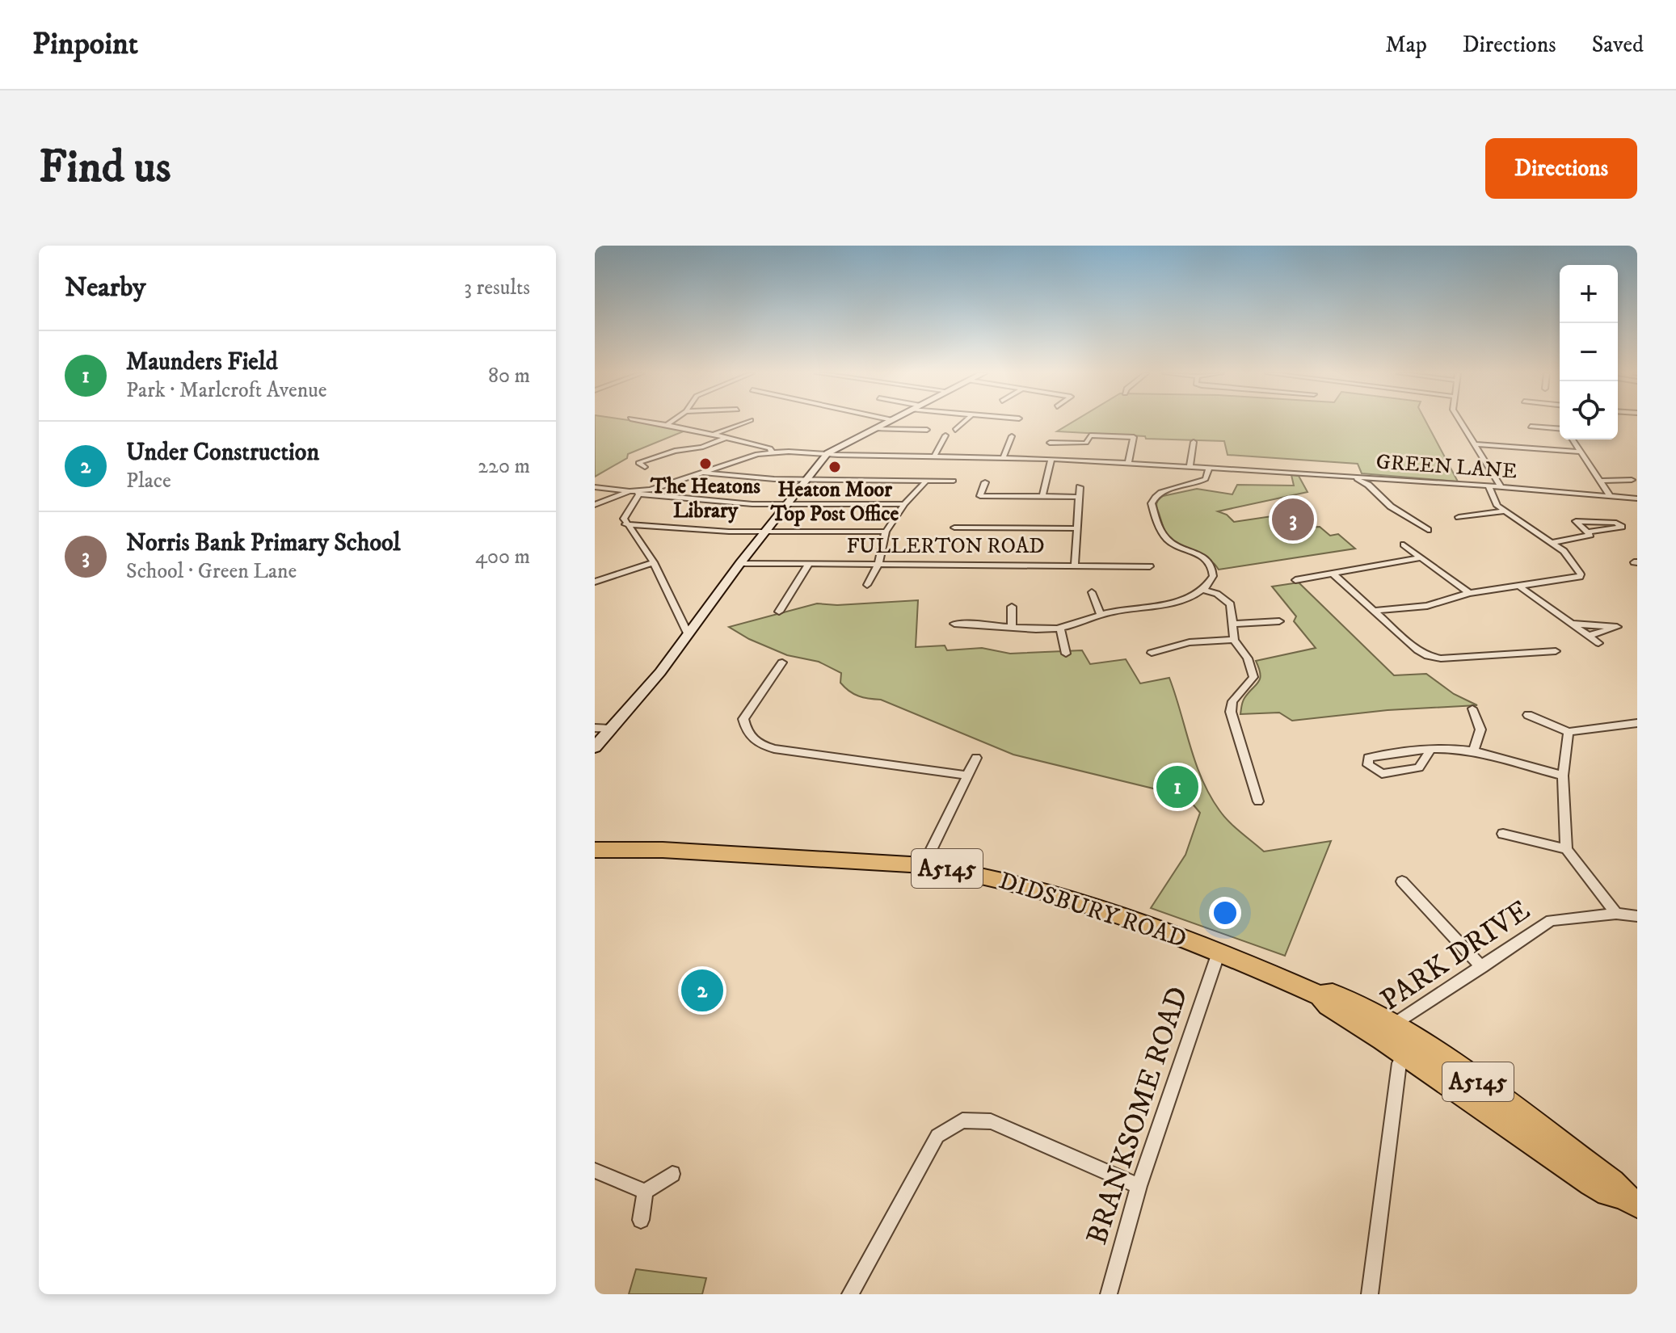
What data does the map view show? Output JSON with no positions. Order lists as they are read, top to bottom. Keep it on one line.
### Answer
{"streets":{"main road":["A5145","DIDSBURY ROAD"],"street":["GREEN LANE","FULLERTON ROAD","PARK DRIVE","BRANKSOME ROAD"]},"crossings":[["DIDSBURY ROAD","PARK DRIVE"],["DIDSBURY ROAD","BRANKSOME ROAD"]],"places":["The Heatons Library","Heaton Moor Top Post Office"],"page":{"header":"Pinpoint","nav":["Map","Directions","Saved"],"buttons":"Directions","title":"Find us","heading":["Nearby","3 results"],"map_buttons":["+","−"],"list":[{"mark":"1","name":"Maunders Field","note":"Park · Marlcroft Avenue","value":"80 m"},{"mark":"2","name":"Under Construction","note":"Place","value":"220 m"},{"mark":"3","name":"Norris Bank Primary School","note":"School · Green Lane","value":"400 m"}],"pins":["3","1","2"]}}
